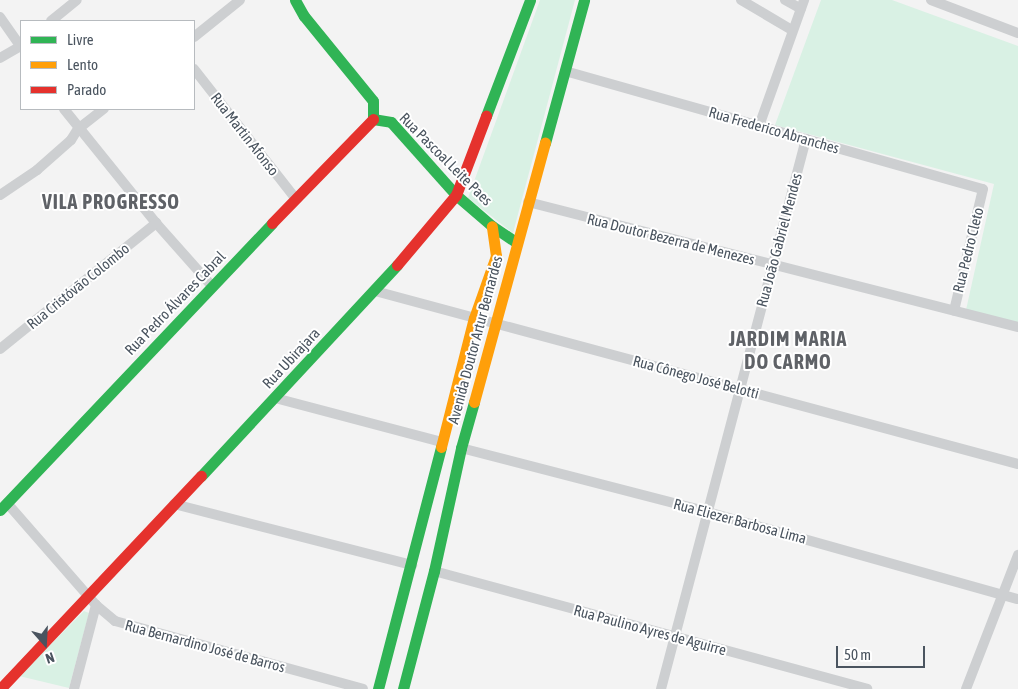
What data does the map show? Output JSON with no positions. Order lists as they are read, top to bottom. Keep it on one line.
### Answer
{"streets":{"main road":["Rua Pascoal Leite Paes","Rua Pedro Álvares Cabral","Avenida Doutor Artur Bernardes","Rua Ubirajara"],"street":["Rua Frederico Abranches","Rua Martin Afonso","Rua Doutor Bezerra de Menezes","Rua João Gabriel Mendes","Rua Pedro Cleto","Rua Cristóvão Colombo","Rua Cônego José Belotti","Rua Eliezer Barbosa Lima","Rua Paulino Ayres de Aguirre","Rua Bernardino José de Barros"]},"crossings":[["Rua Frederico Abranches","Rua João Gabriel Mendes"],["Rua Frederico Abranches","Rua Pedro Cleto"],["Rua Frederico Abranches","Avenida Doutor Artur Bernardes"],["Rua Martin Afonso","Rua Pedro Álvares Cabral"],["Rua Pascoal Leite Paes","Rua Pedro Álvares Cabral"],["Rua Pascoal Leite Paes","Avenida Doutor Artur Bernardes"],["Rua Pascoal Leite Paes","Rua Ubirajara"],["Rua Doutor Bezerra de Menezes","Rua João Gabriel Mendes"],["Rua Doutor Bezerra de Menezes","Rua Pedro Cleto"],["Rua Doutor Bezerra de Menezes","Avenida Doutor Artur Bernardes"],["Rua João Gabriel Mendes","Rua Cônego José Belotti"],["Rua João Gabriel Mendes","Rua Eliezer Barbosa Lima"],["Rua João Gabriel Mendes","Rua Paulino Ayres de Aguirre"],["Rua Pedro Álvares Cabral","Rua Bernardino José de Barros"],["Avenida Doutor Artur Bernardes","Rua Cônego José Belotti"],["Avenida Doutor Artur Bernardes","Rua Eliezer Barbosa Lima"],["Avenida Doutor Artur Bernardes","Rua Paulino Ayres de Aguirre"],["Rua Ubirajara","Rua Cônego José Belotti"],["Rua Ubirajara","Rua Bernardino José de Barros"]],"districts":["VILA PROGRESSO","JARDIM MARIA DO CARMO"],"legend":["Livre","Lento","Parado"],"scale_bar":"50 m","north":"bottom"}
